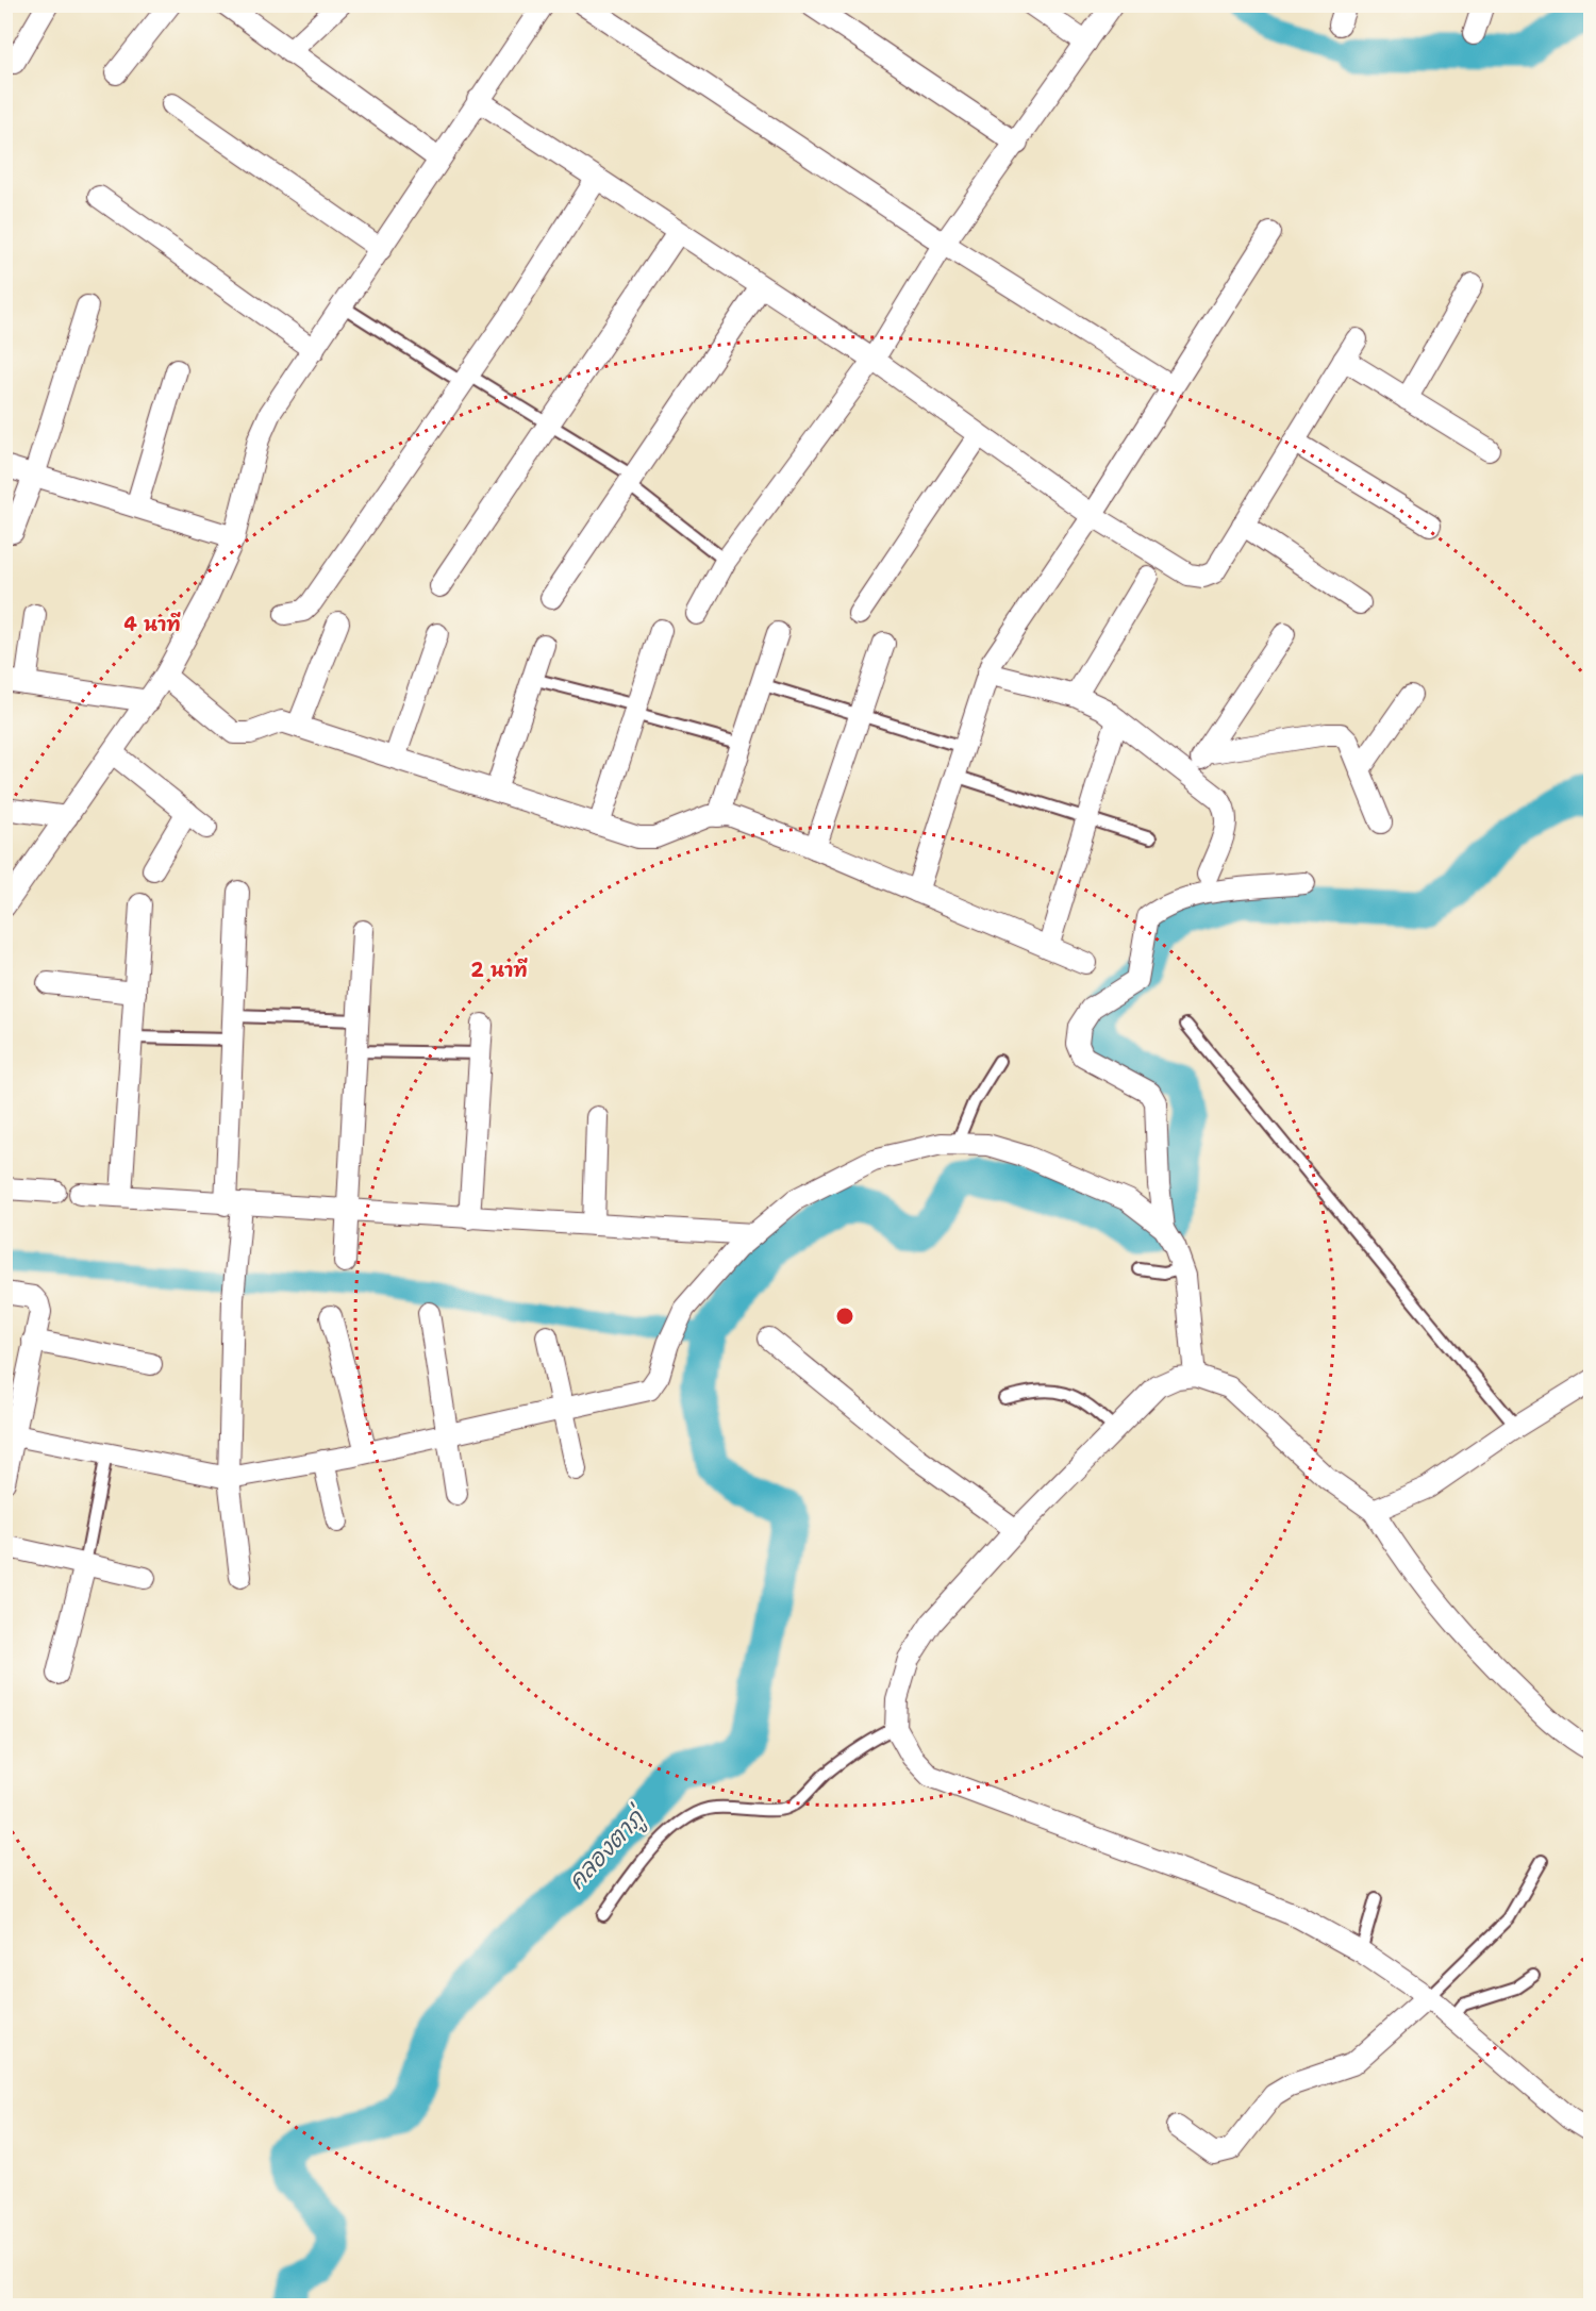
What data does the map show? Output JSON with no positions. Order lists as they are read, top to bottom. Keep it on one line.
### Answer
{"water":["คลองตาภู่"],"rings":["4 นาที","2 นาที"]}
